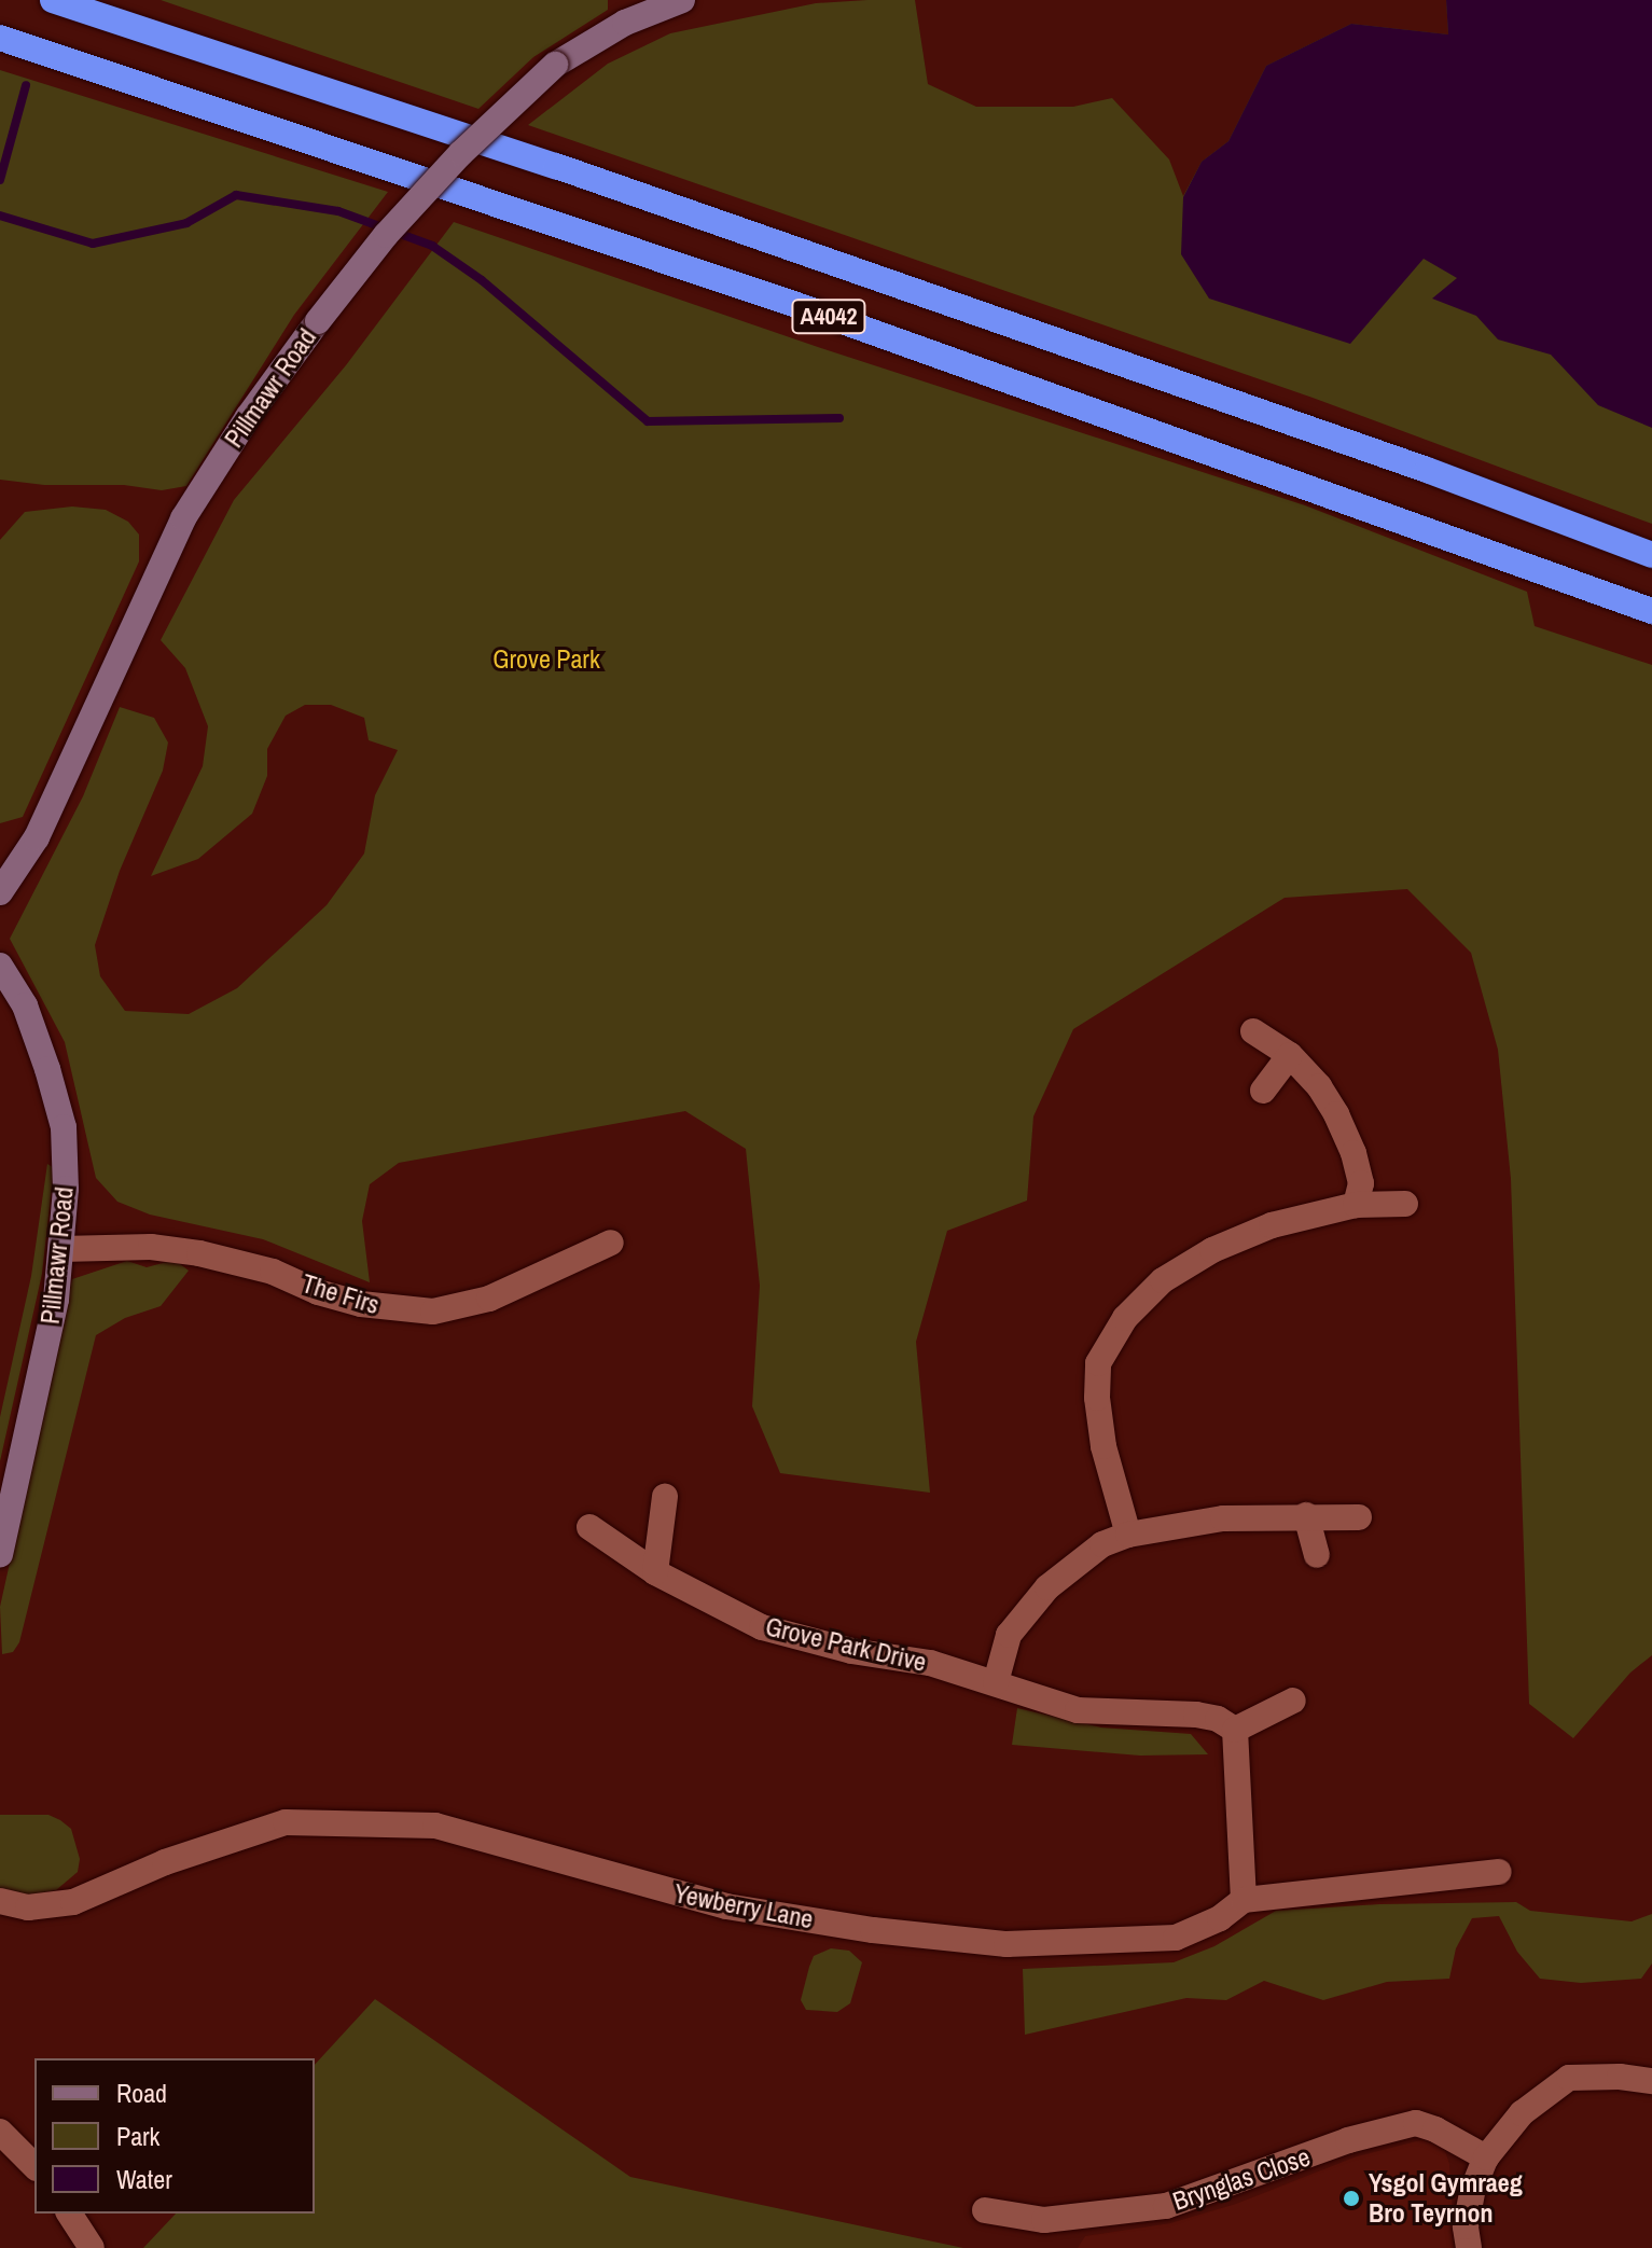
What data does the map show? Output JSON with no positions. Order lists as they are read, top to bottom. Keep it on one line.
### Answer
{"streets":{"highway":["A4042"],"street":["Pillmawr Road","The Firs","Grove Park Drive","Yewberry Lane","Brynglas Close"]},"crossings":[["Pillmawr Road","The Firs"]],"parks":["Grove Park"],"places":["Ysgol Gymraeg Bro Teyrnon"],"legend":["Road","Park","Water"]}
